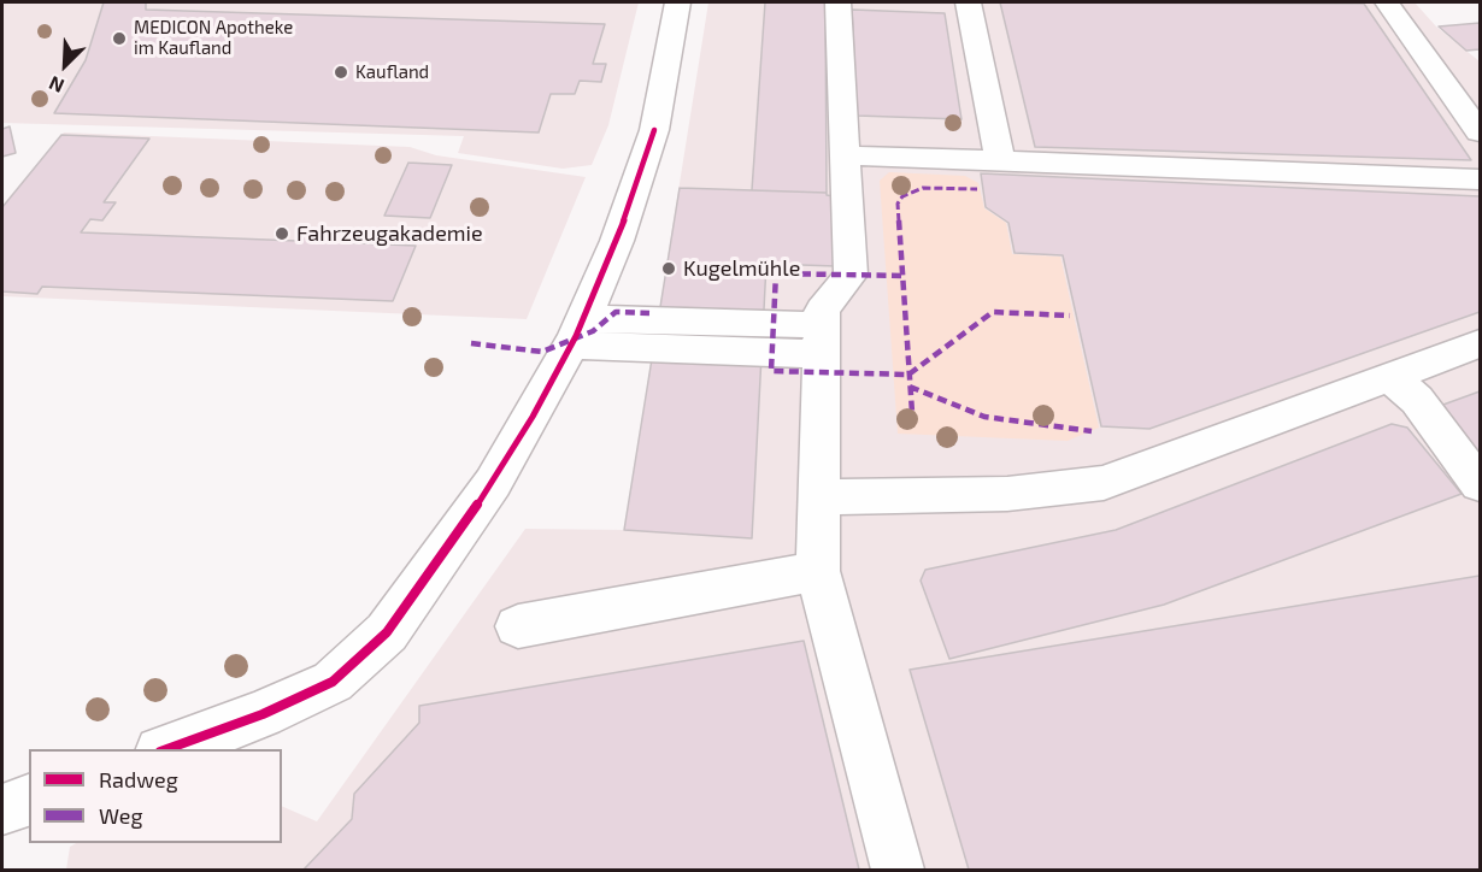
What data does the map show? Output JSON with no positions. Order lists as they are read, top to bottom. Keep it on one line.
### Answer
{"places":["MEDICON Apotheke im Kaufland","Kaufland","Fahrzeugakademie","Kugelmühle"],"legend":["Radweg","Weg"],"north":"bottom left"}
